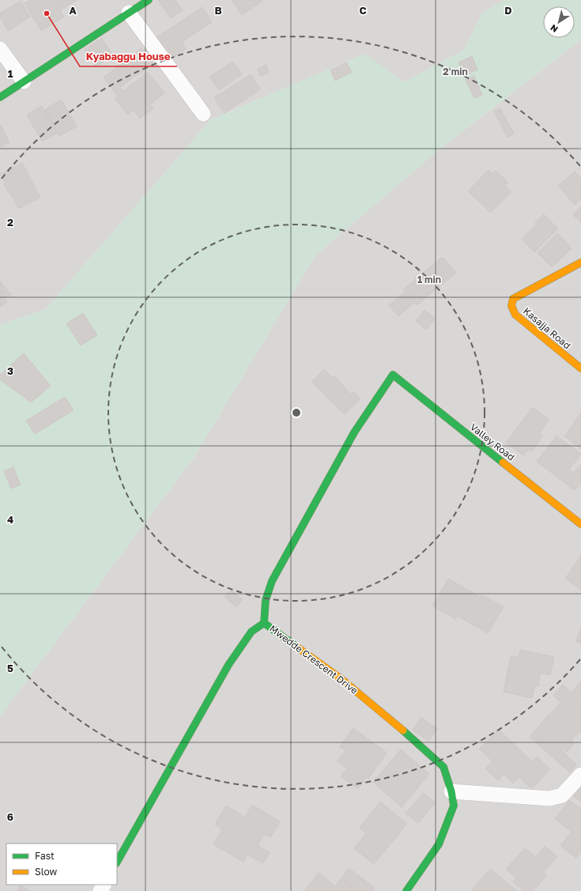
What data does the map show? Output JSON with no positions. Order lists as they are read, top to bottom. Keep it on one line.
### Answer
{"streets":{"street":["Kasajja Road","Valley Road","Mwedde Crescent Drive"]},"crossings":[["Valley Road","Mwedde Crescent Drive"]],"places":["Kyabaggu House"],"legend":["Fast","Slow"],"north":"bottom left","grid":{"columns":["A","B","C","D"],"rows":["1","2","3","4","5","6"]},"rings":["2 min","1 min"]}
